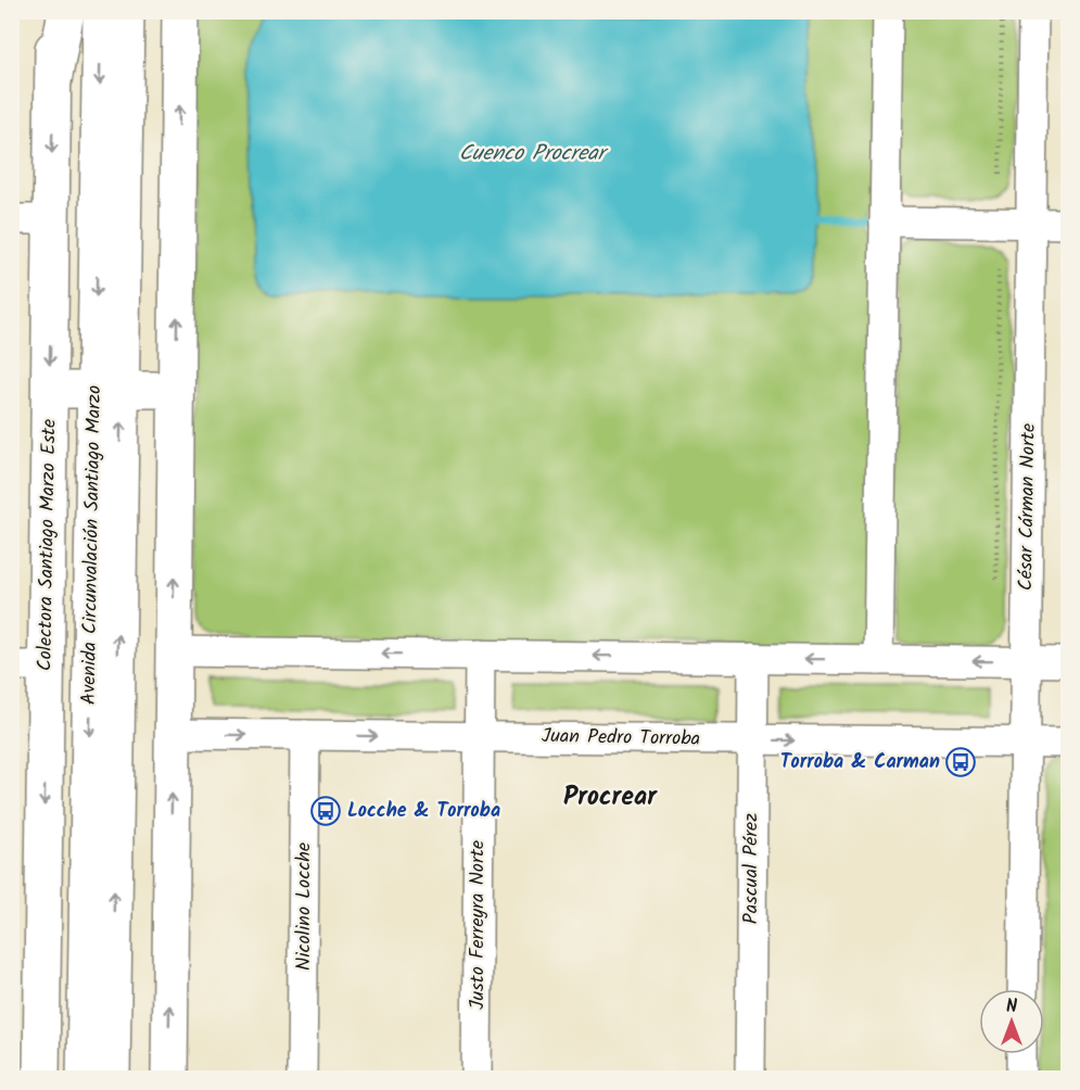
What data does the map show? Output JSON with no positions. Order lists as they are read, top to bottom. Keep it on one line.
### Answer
{"streets":{"main road":["Colectora Santiago Marzo Este","Avenida Circunvalación Santiago Marzo"],"street":["César Cárman Norte","Juan Pedro Torroba","Pascual Pérez","Nicolino Locche","Justo Ferreyra Norte"]},"crossings":[["César Cárman Norte","Juan Pedro Torroba"],["Juan Pedro Torroba","Pascual Pérez"],["Juan Pedro Torroba","Nicolino Locche"],["Juan Pedro Torroba","Justo Ferreyra Norte"]],"districts":["Procrear"],"water":["Cuenco Procrear"],"places":{"bus stop":["Torroba & Carman","Locche & Torroba"]},"north":"top"}
